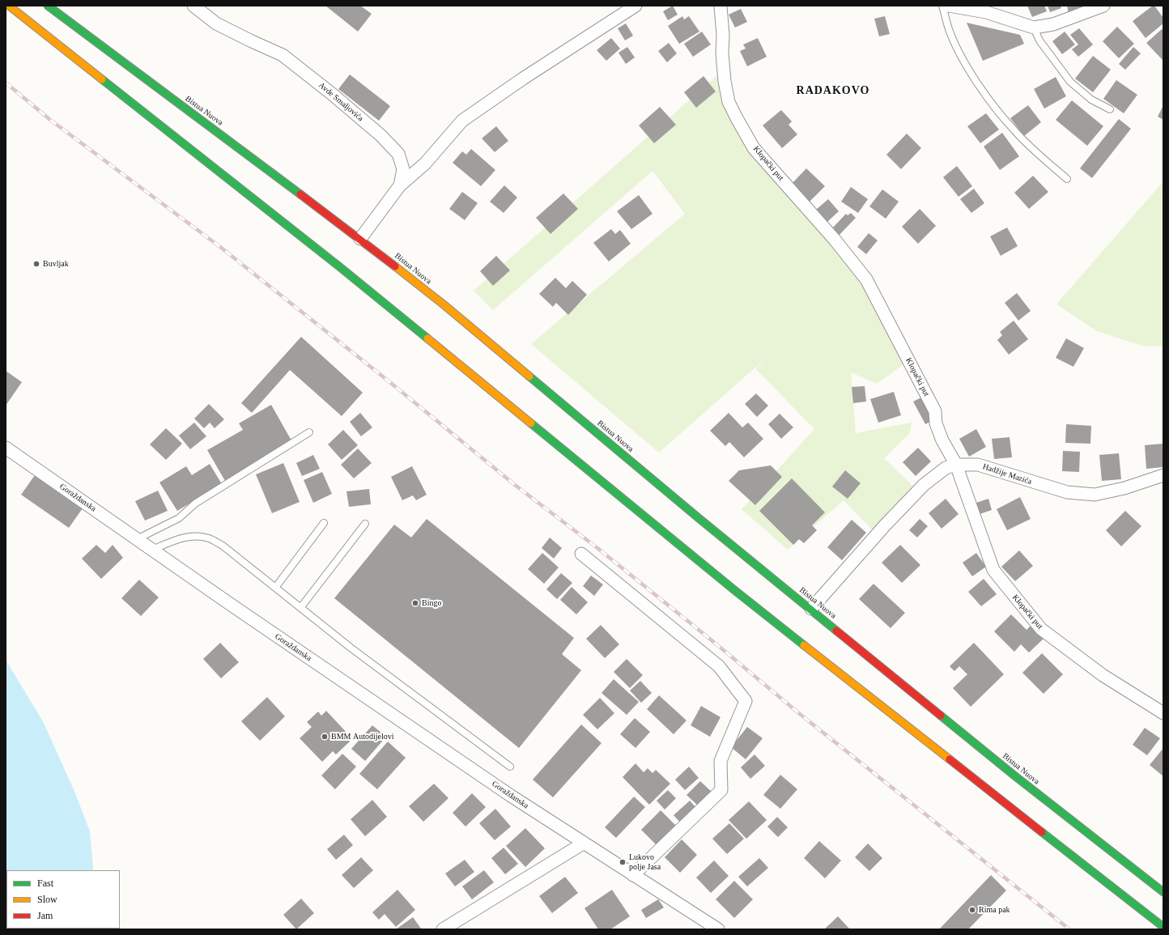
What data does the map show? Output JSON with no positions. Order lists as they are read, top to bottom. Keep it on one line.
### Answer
{"streets":{"main road":["Bistua Nuova"],"street":["Avde Smaljovića","Klopački put","Hadžije Mazića","Goraždanska"]},"crossings":[["Avde Smaljovića","Bistua Nuova"],["Bistua Nuova","Hadžije Mazića"],["Klopački put","Hadžije Mazića"]],"districts":["RADAKOVO"],"places":["Buvljak","Bingo","BMM Autodijelovi","Lukovo polje Jasa","Rima pak"],"legend":["Fast","Slow","Jam"]}
